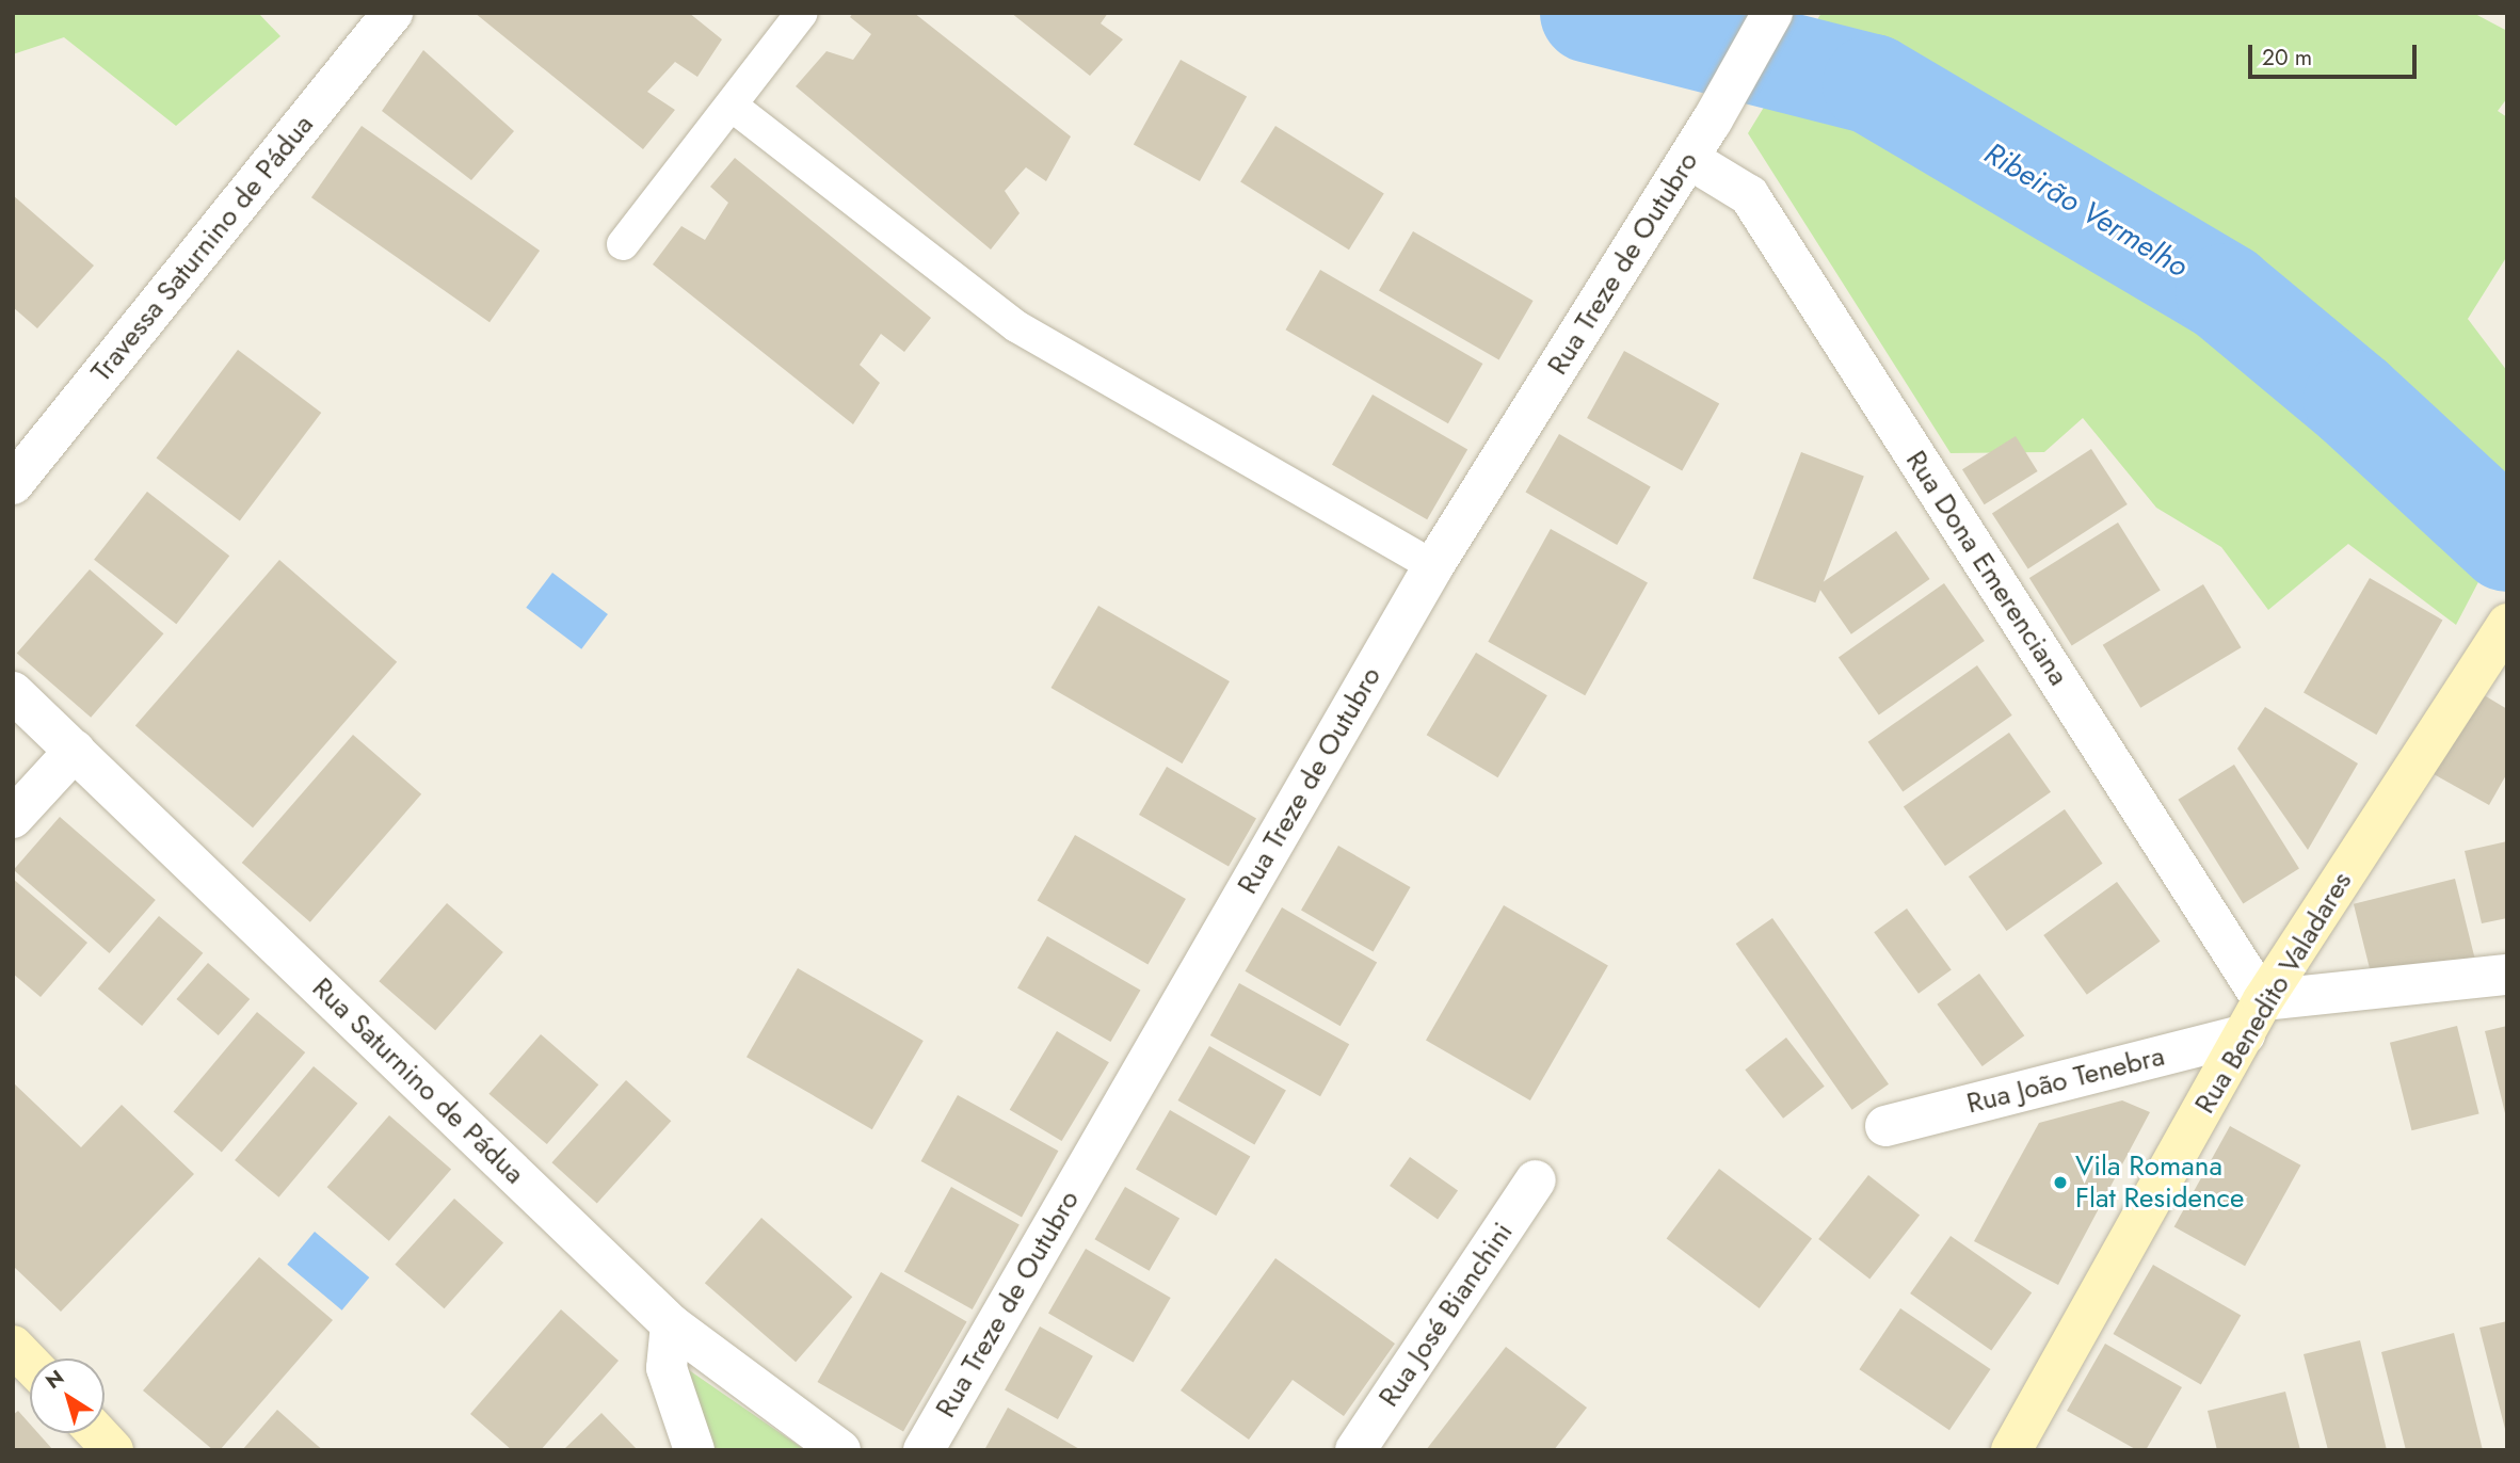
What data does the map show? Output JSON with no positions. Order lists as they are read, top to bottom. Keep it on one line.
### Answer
{"streets":{"main road":["Rua Benedito Valadares"],"street":["Travessa Saturnino de Pádua","Rua Treze de Outubro","Rua Dona Emerenciana","Rua João Tenebra","Rua Saturnino de Pádua","Rua José Bianchini"]},"crossings":[["Rua Treze de Outubro","Rua Dona Emerenciana"],["Rua Dona Emerenciana","Rua Benedito Valadares"],["Rua Dona Emerenciana","Rua João Tenebra"],["Rua Benedito Valadares","Rua João Tenebra"]],"water":["Ribeirão Vermelho"],"places":["Vila Romana Flat Residence"],"scale_bar":"20 m","north":"top left"}
